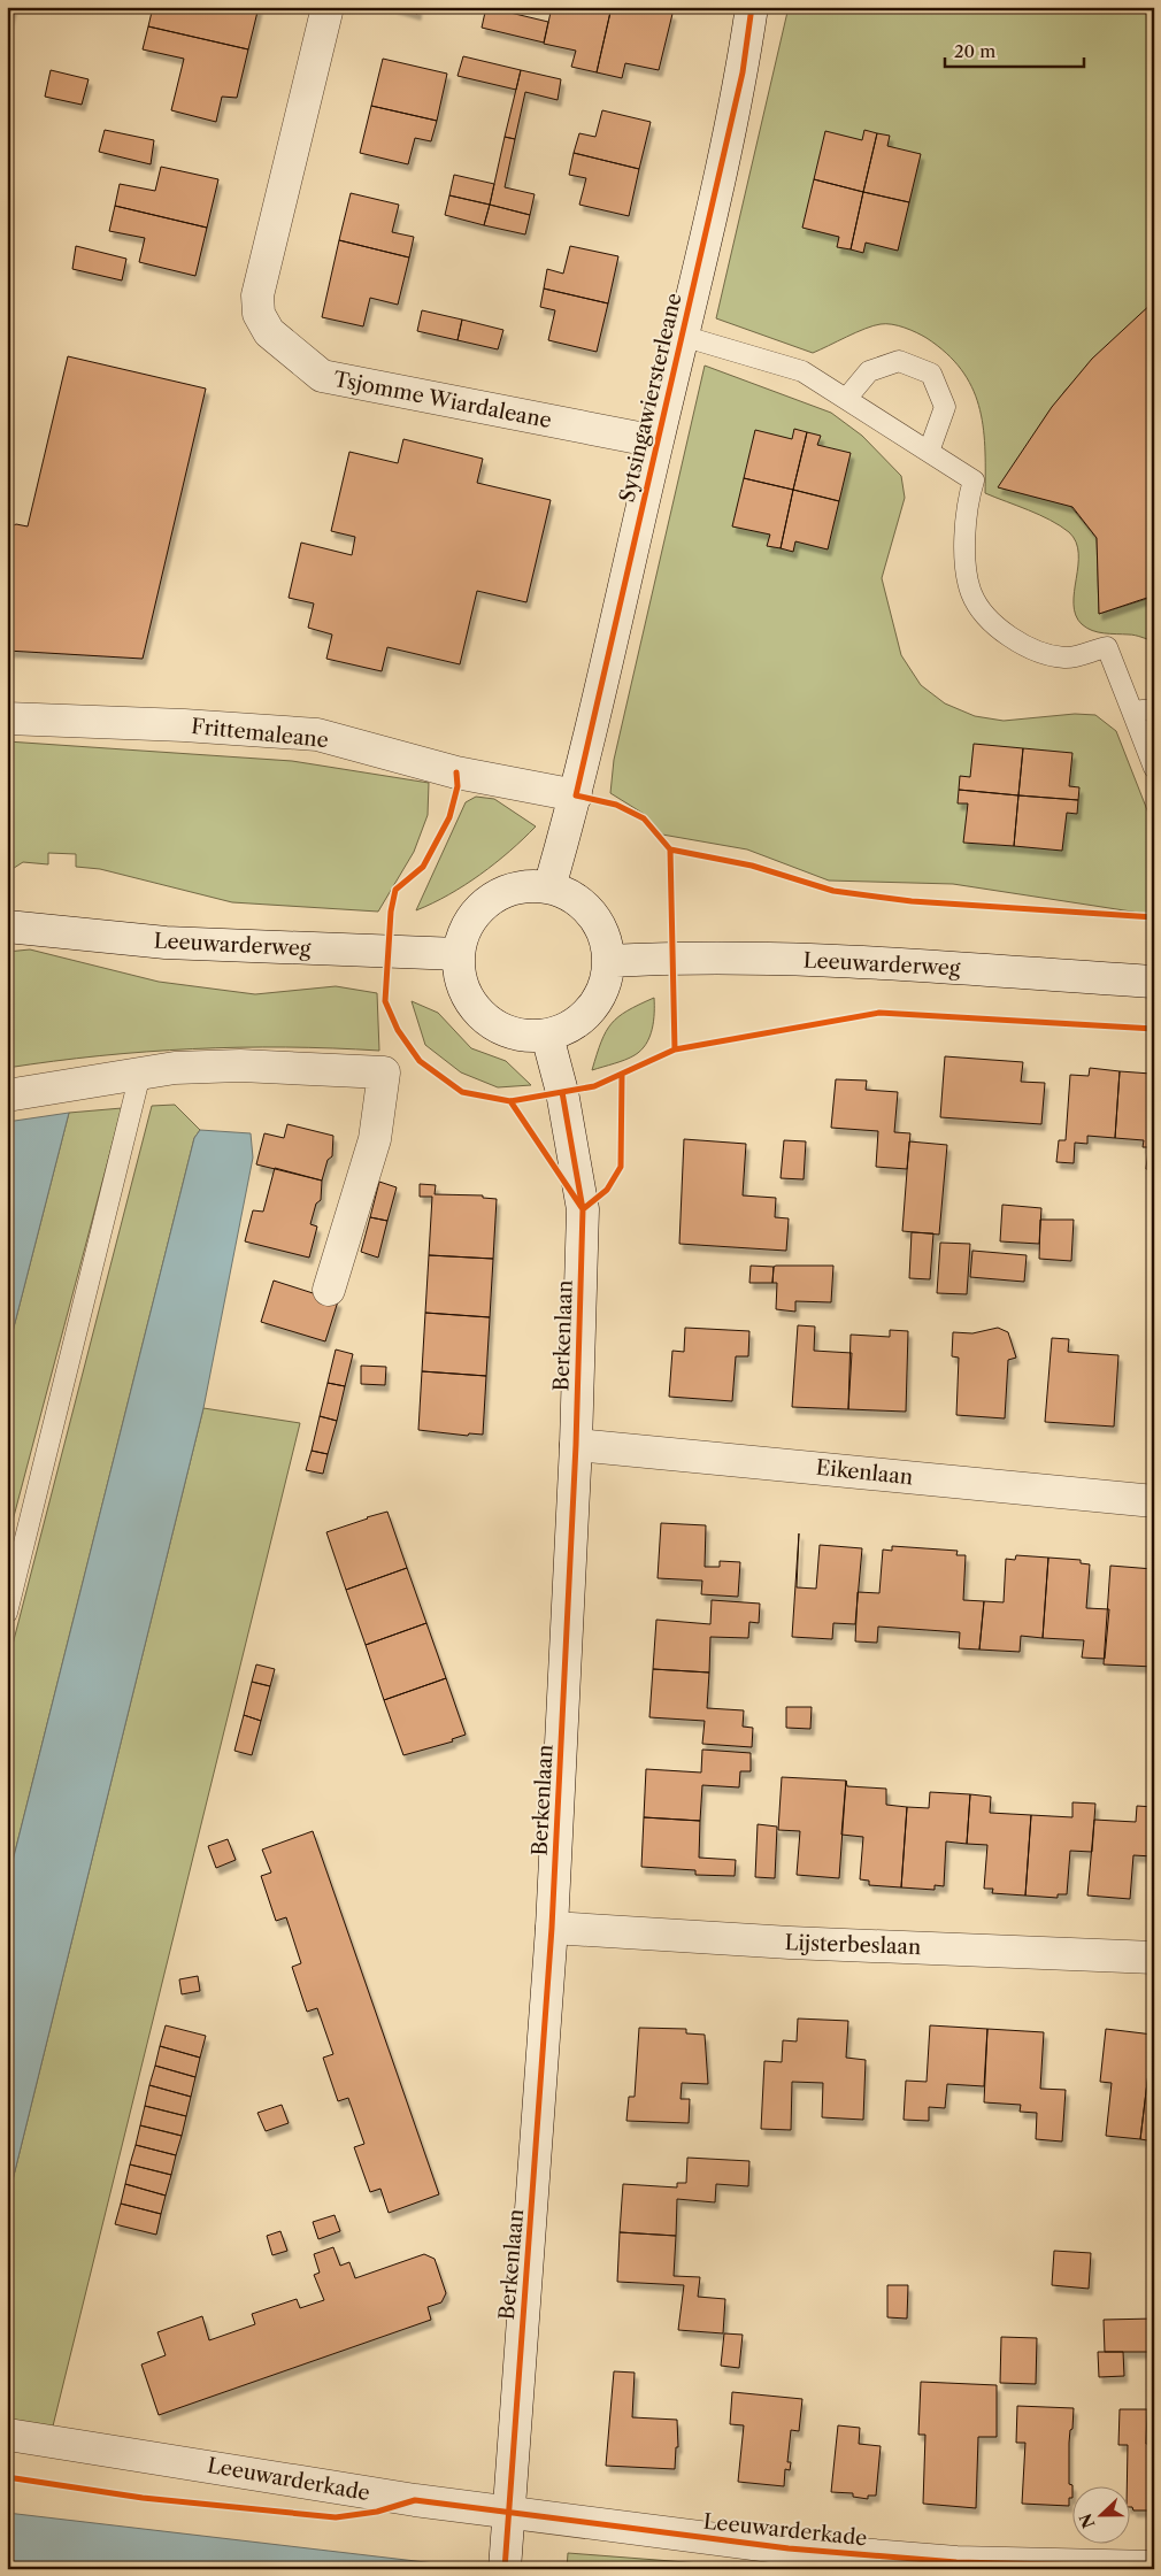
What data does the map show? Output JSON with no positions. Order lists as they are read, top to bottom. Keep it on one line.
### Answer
{"streets":{"street":["Sytsingawiersterleane","Tsjomme Wiardaleane","Frittemaleane","Leeuwarderweg","Berkenlaan","Eikenlaan","Lijsterbeslaan","Leeuwarderkade"]},"crossings":[["Sytsingawiersterleane","Tsjomme Wiardaleane"],["Sytsingawiersterleane","Frittemaleane"],["Sytsingawiersterleane","Leeuwarderweg"],["Sytsingawiersterleane","Berkenlaan"],["Leeuwarderweg","Berkenlaan"],["Berkenlaan","Eikenlaan"],["Berkenlaan","Lijsterbeslaan"],["Berkenlaan","Leeuwarderkade"]],"scale_bar":"20 m","north":"left"}
